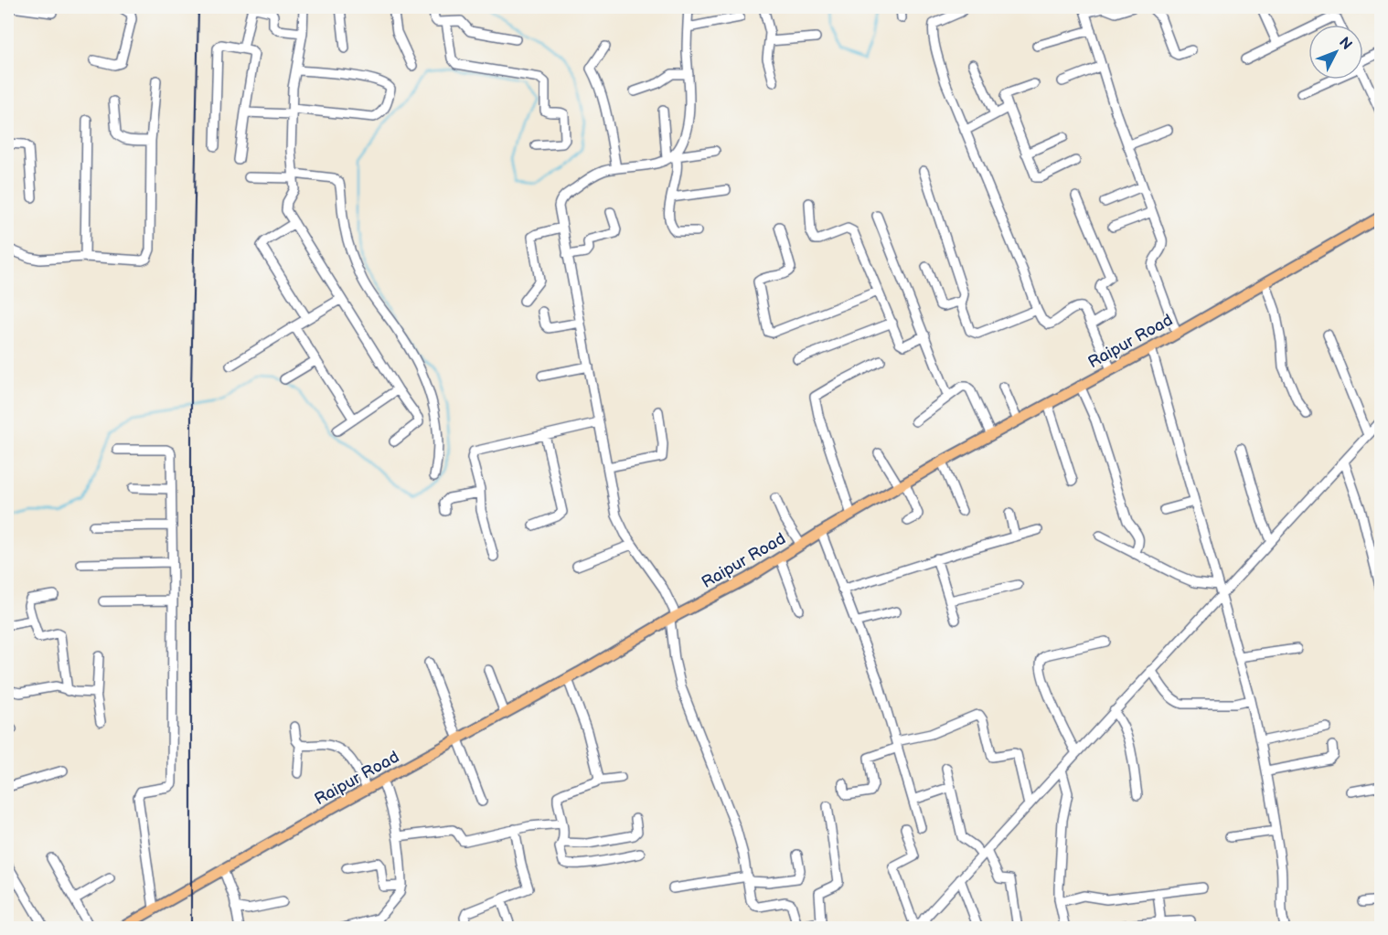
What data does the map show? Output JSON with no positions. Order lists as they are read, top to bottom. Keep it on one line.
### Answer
{"streets":{"main road":["Raipur Road"]},"north":"top right"}
